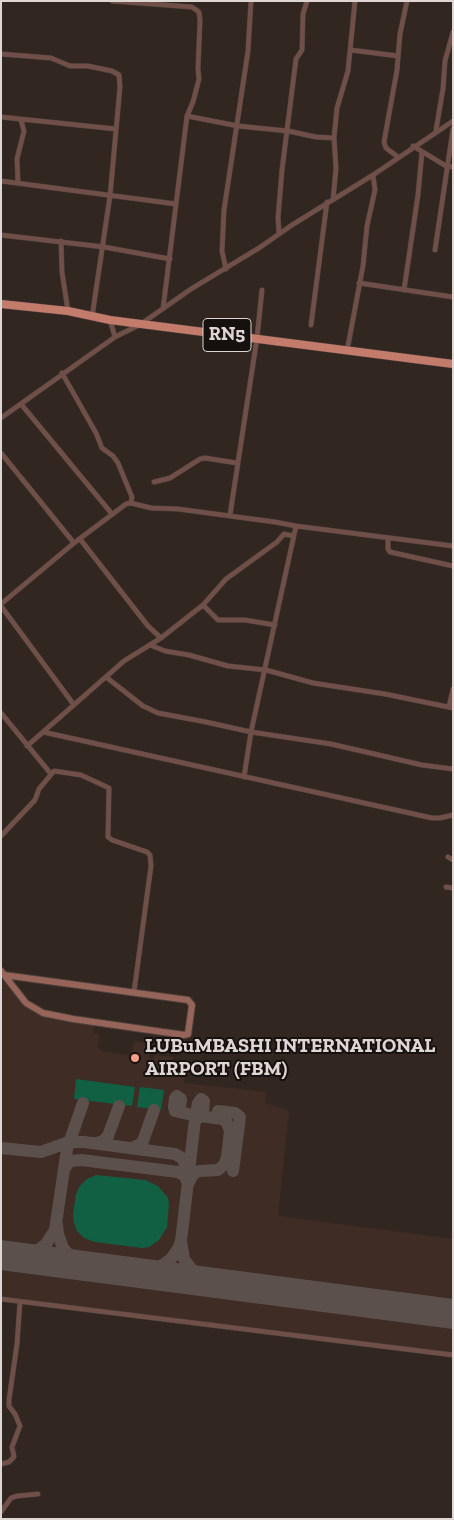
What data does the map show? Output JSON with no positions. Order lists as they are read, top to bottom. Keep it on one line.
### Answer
{"streets":{"highway":["RN5"]},"places":["LUBuMBASHI INTERNATIONAL AIRPORT (FBM)"]}
